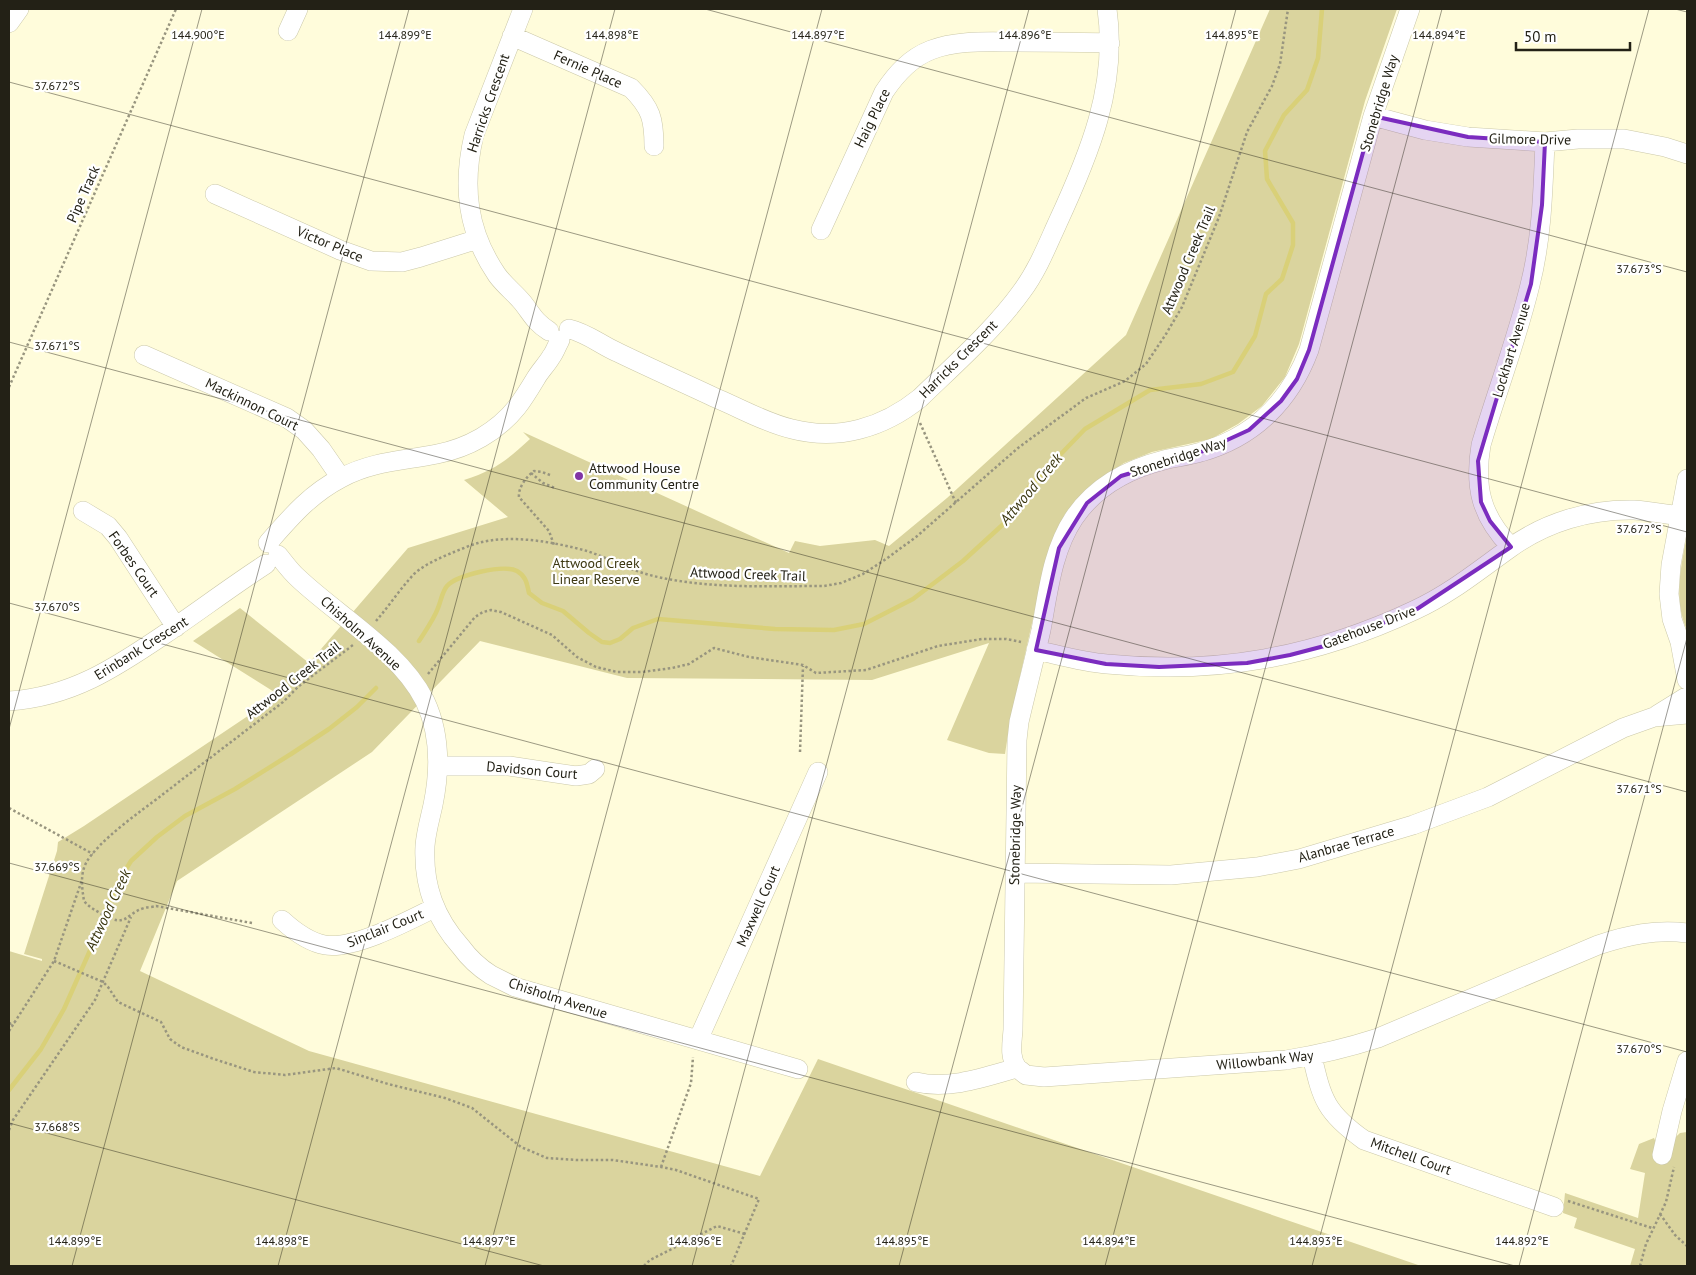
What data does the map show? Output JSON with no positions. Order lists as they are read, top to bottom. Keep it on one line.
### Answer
{"streets":{"street":["Fernie Place","Harricks Crescent","Stonebridge Way","Haig Place","Gilmore Drive","Victor Place","Lockhart Avenue","Mackinnon Court","Forbes Court","Gatehouse Drive","Chisholm Avenue","Erinbank Crescent","Davidson Court","Alanbrae Terrace","Maxwell Court","Sinclair Court","Willowbank Way","Mitchell Court"],"path":["Pipe Track","Attwood Creek Trail"]},"crossings":[["Fernie Place","Harricks Crescent"],["Harricks Crescent","Haig Place"],["Harricks Crescent","Victor Place"],["Harricks Crescent","Erinbank Crescent"],["Stonebridge Way","Gilmore Drive"],["Stonebridge Way","Gatehouse Drive"],["Stonebridge Way","Alanbrae Terrace"],["Stonebridge Way","Willowbank Way"],["Gilmore Drive","Lockhart Avenue"],["Attwood Creek Trail","Chisholm Avenue"],["Lockhart Avenue","Gatehouse Drive"],["Mackinnon Court","Erinbank Crescent"],["Forbes Court","Erinbank Crescent"],["Chisholm Avenue","Erinbank Crescent"],["Chisholm Avenue","Davidson Court"],["Chisholm Avenue","Maxwell Court"],["Chisholm Avenue","Sinclair Court"],["Willowbank Way","Mitchell Court"]],"water":["Attwood Creek"],"parks":["Attwood Creek Linear Reserve"],"places":["Attwood House Community Centre"],"scale_bar":"50 m","coordinates":["144.900°E","144.899°E","144.898°E","144.897°E","144.896°E","144.895°E","144.894°E","37.672°S","37.673°S","37.671°S","37.670°S","37.669°S","37.668°S","144.893°E","144.892°E"]}
